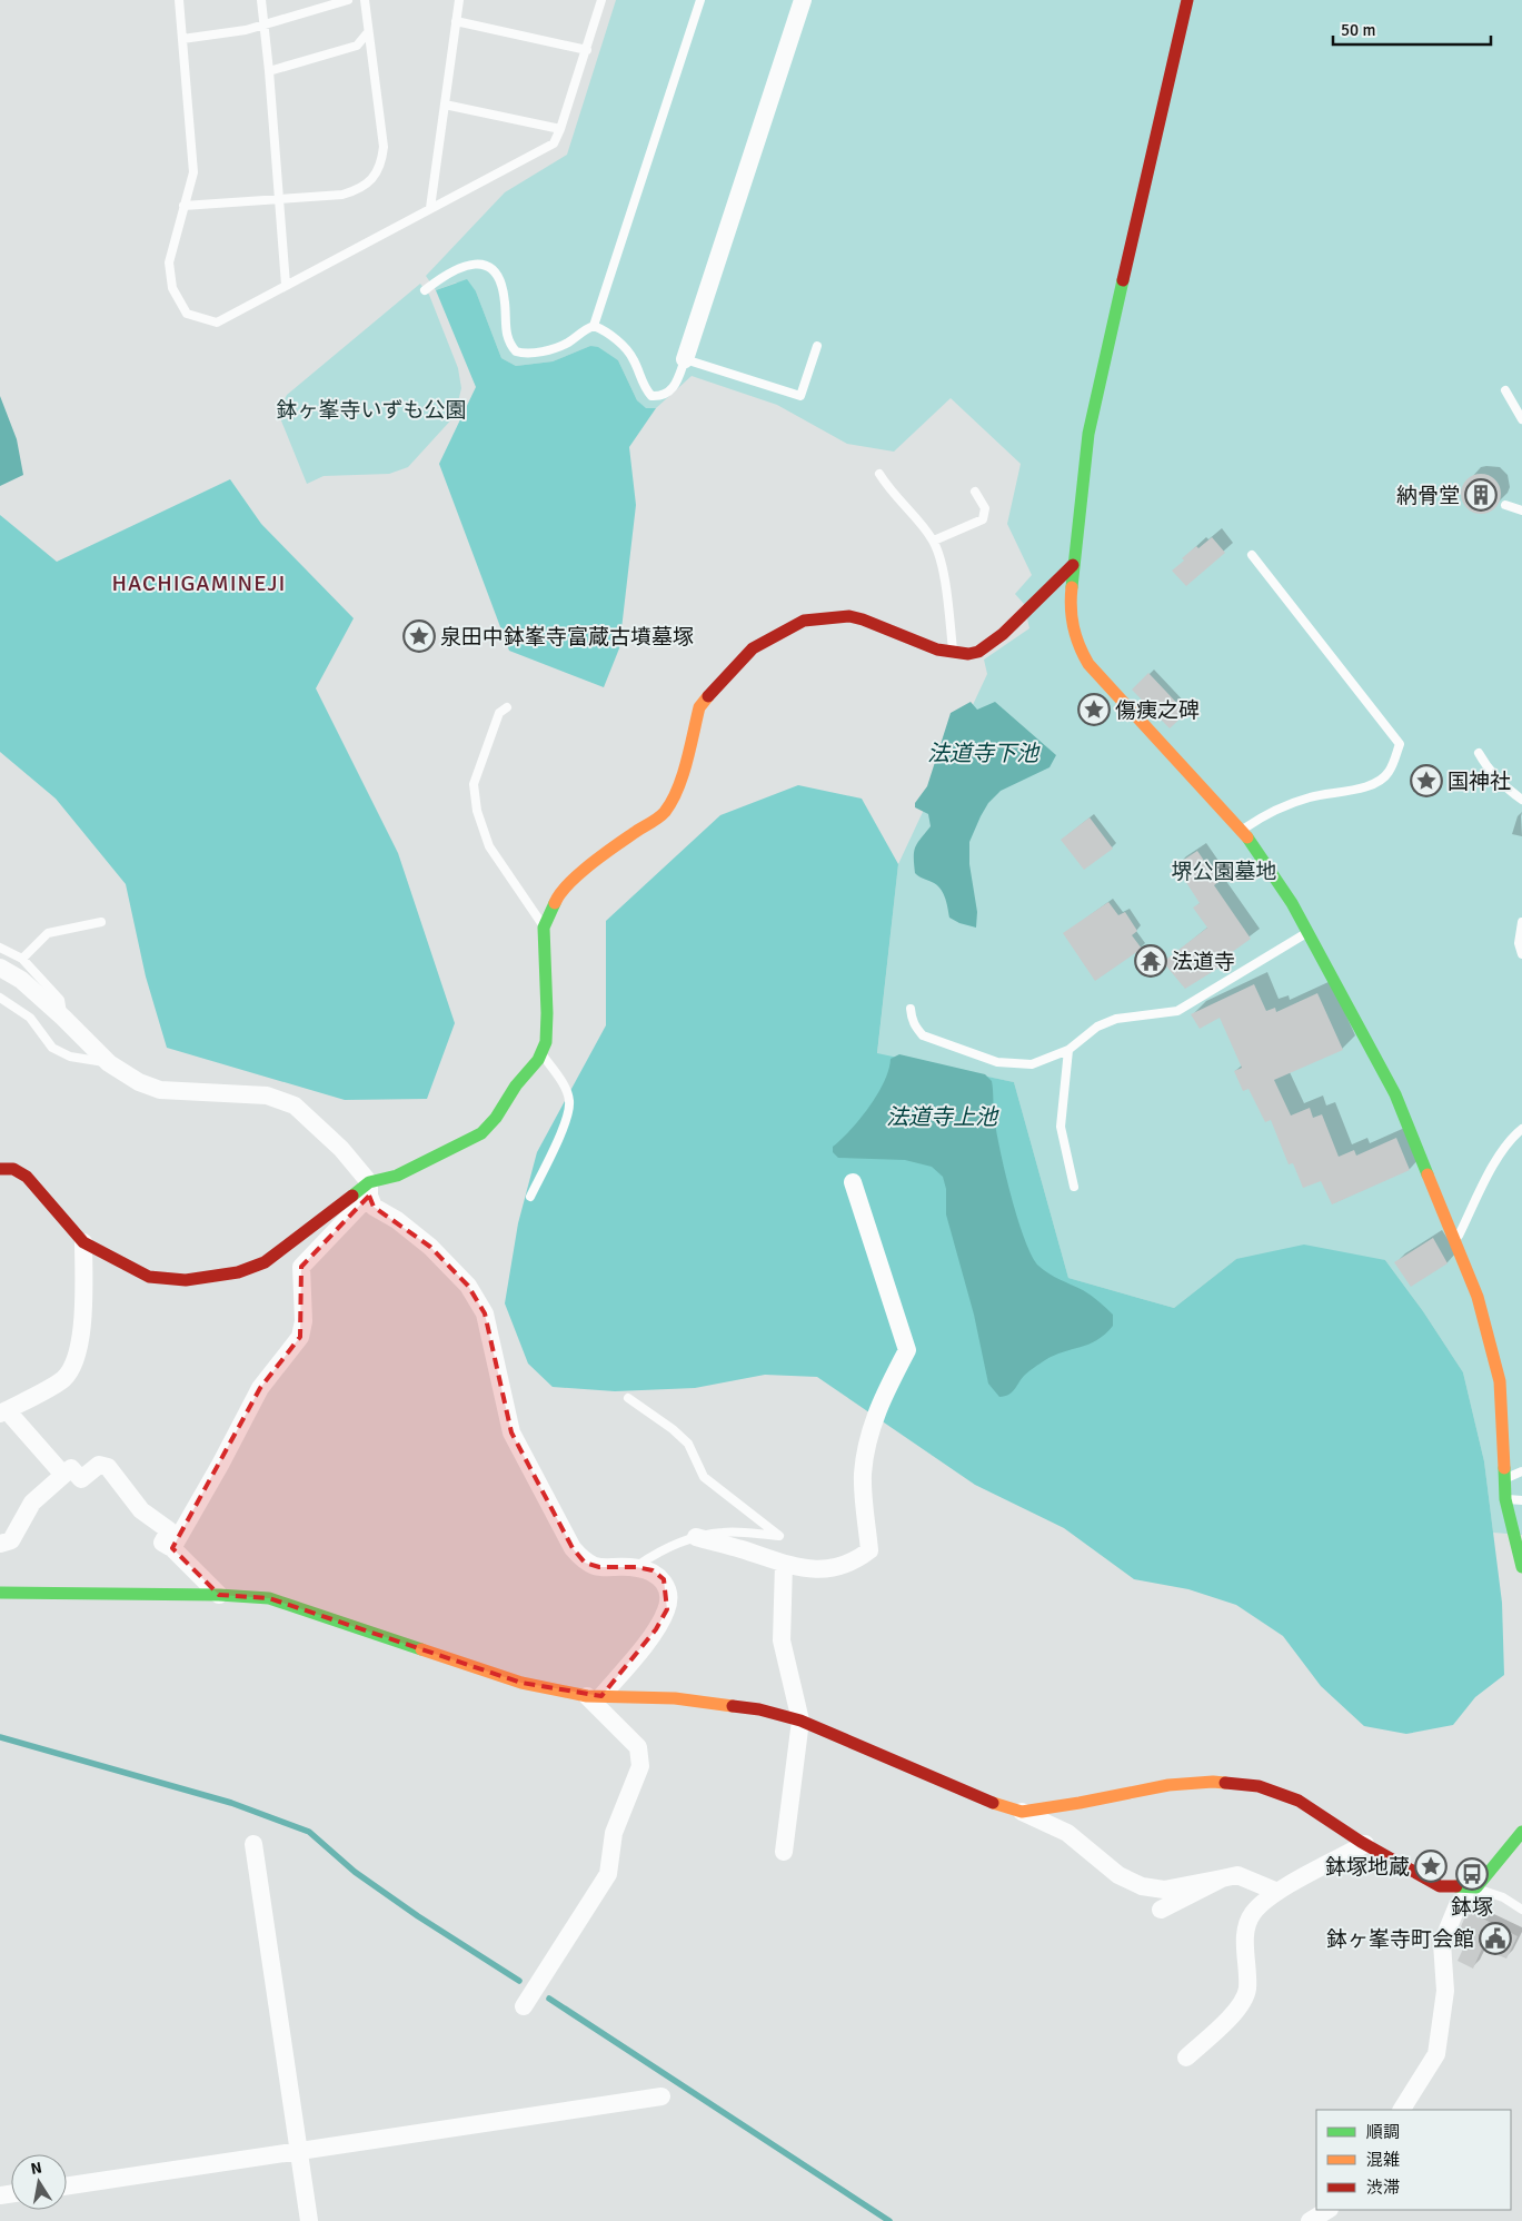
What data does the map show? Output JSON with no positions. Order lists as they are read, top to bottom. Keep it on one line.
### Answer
{"districts":["HACHIGAMINEJI"],"water":["法道寺下池","法道寺上池"],"parks":["鉢ヶ峯寺いずも公園","堺公園墓地"],"places":{"building":["納骨堂"],"place":["泉田中鉢峯寺富蔵古墳墓塚","傷痍之碑","国神社","鉢塚地蔵"],"temple":["法道寺"],"bus stop":["鉢塚"],"public building":["鉢ヶ峯寺町会館"]},"legend":["順調","混雑","渋滞"],"scale_bar":"50 m","north":"top"}
